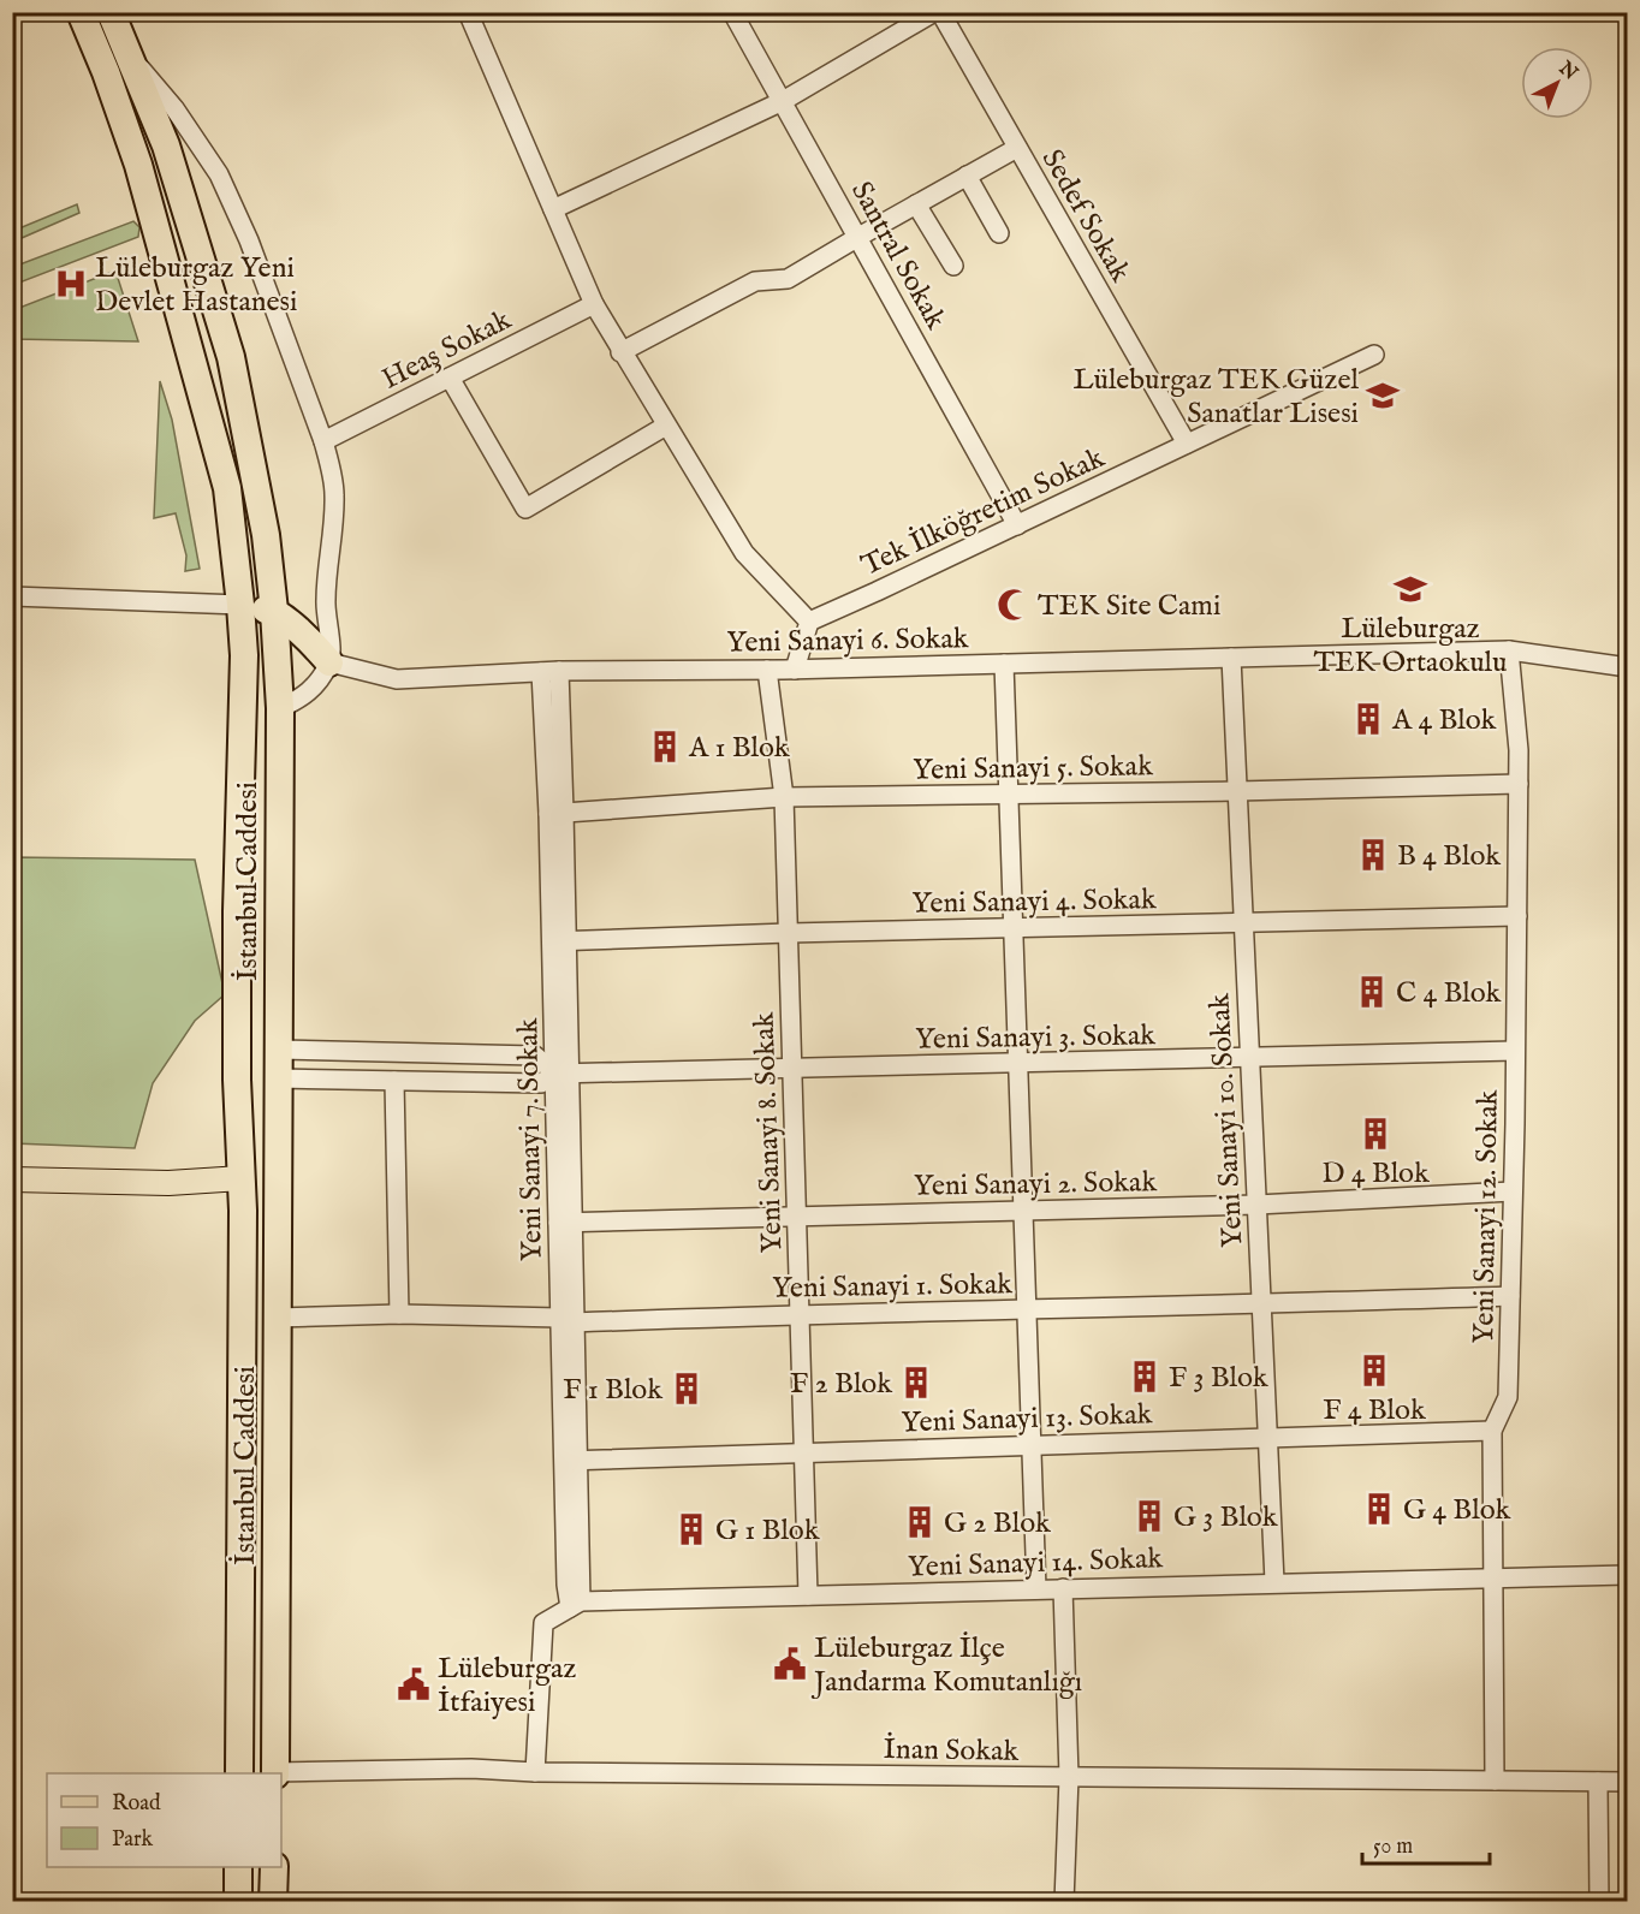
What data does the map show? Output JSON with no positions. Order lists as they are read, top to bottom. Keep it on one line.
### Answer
{"streets":{"highway":["İstanbul Caddesi"],"street":["Sedef Sokak","Santral Sokak","Heaş Sokak","Tek İlköğretim Sokak","Yeni Sanayi 6. Sokak","Yeni Sanayi 5. Sokak","Yeni Sanayi 4. Sokak","Yeni Sanayi 3. Sokak","Yeni Sanayi 10. Sokak","Yeni Sanayi 8. Sokak","Yeni Sanayi 7. Sokak","Yeni Sanayi 2. Sokak","Yeni Sanayi 12. Sokak","Yeni Sanayi 1. Sokak","Yeni Sanayi 13. Sokak","Yeni Sanayi 14. Sokak","İnan Sokak"]},"crossings":[["Sedef Sokak","Tek İlköğretim Sokak"],["Santral Sokak","Tek İlköğretim Sokak"],["Yeni Sanayi 6. Sokak","Yeni Sanayi 10. Sokak"],["Yeni Sanayi 6. Sokak","Yeni Sanayi 8. Sokak"],["Yeni Sanayi 6. Sokak","Yeni Sanayi 7. Sokak"],["Yeni Sanayi 6. Sokak","Yeni Sanayi 12. Sokak"],["Yeni Sanayi 5. Sokak","Yeni Sanayi 10. Sokak"],["Yeni Sanayi 5. Sokak","Yeni Sanayi 8. Sokak"],["Yeni Sanayi 5. Sokak","Yeni Sanayi 7. Sokak"],["Yeni Sanayi 5. Sokak","Yeni Sanayi 12. Sokak"],["İstanbul Caddesi","Yeni Sanayi 3. Sokak"],["İstanbul Caddesi","Yeni Sanayi 1. Sokak"],["İstanbul Caddesi","İnan Sokak"],["Yeni Sanayi 4. Sokak","Yeni Sanayi 10. Sokak"],["Yeni Sanayi 4. Sokak","Yeni Sanayi 8. Sokak"],["Yeni Sanayi 4. Sokak","Yeni Sanayi 7. Sokak"],["Yeni Sanayi 4. Sokak","Yeni Sanayi 12. Sokak"],["Yeni Sanayi 3. Sokak","Yeni Sanayi 10. Sokak"],["Yeni Sanayi 3. Sokak","Yeni Sanayi 8. Sokak"],["Yeni Sanayi 3. Sokak","Yeni Sanayi 7. Sokak"],["Yeni Sanayi 3. Sokak","Yeni Sanayi 12. Sokak"],["Yeni Sanayi 10. Sokak","Yeni Sanayi 2. Sokak"],["Yeni Sanayi 10. Sokak","Yeni Sanayi 1. Sokak"],["Yeni Sanayi 10. Sokak","Yeni Sanayi 13. Sokak"],["Yeni Sanayi 10. Sokak","Yeni Sanayi 14. Sokak"],["Yeni Sanayi 8. Sokak","Yeni Sanayi 2. Sokak"],["Yeni Sanayi 8. Sokak","Yeni Sanayi 1. Sokak"],["Yeni Sanayi 8. Sokak","Yeni Sanayi 13. Sokak"],["Yeni Sanayi 8. Sokak","Yeni Sanayi 14. Sokak"],["Yeni Sanayi 7. Sokak","Yeni Sanayi 2. Sokak"],["Yeni Sanayi 7. Sokak","Yeni Sanayi 1. Sokak"],["Yeni Sanayi 7. Sokak","Yeni Sanayi 13. Sokak"],["Yeni Sanayi 7. Sokak","Yeni Sanayi 14. Sokak"],["Yeni Sanayi 2. Sokak","Yeni Sanayi 12. Sokak"],["Yeni Sanayi 12. Sokak","Yeni Sanayi 1. Sokak"],["Yeni Sanayi 12. Sokak","Yeni Sanayi 13. Sokak"],["Yeni Sanayi 12. Sokak","Yeni Sanayi 14. Sokak"],["Yeni Sanayi 12. Sokak","İnan Sokak"]],"places":{"hospital":["Lüleburgaz Yeni Devlet Hastanesi"],"school or university":["Lüleburgaz TEK Güzel Sanatlar Lisesi","Lüleburgaz TEK Ortaokulu"],"mosque":["TEK Site Cami"],"building":["A 4 Blok","A 1 Blok","B 4 Blok","C 4 Blok","D 4 Blok","F 4 Blok","F 3 Blok","F 2 Blok","F 1 Blok","G 4 Blok","G 3 Blok","G 2 Blok","G 1 Blok"],"public building":["Lüleburgaz İlçe Jandarma Komutanlığı","Lüleburgaz İtfaiyesi"]},"legend":["Road","Park"],"scale_bar":"50 m","north":"top right"}
